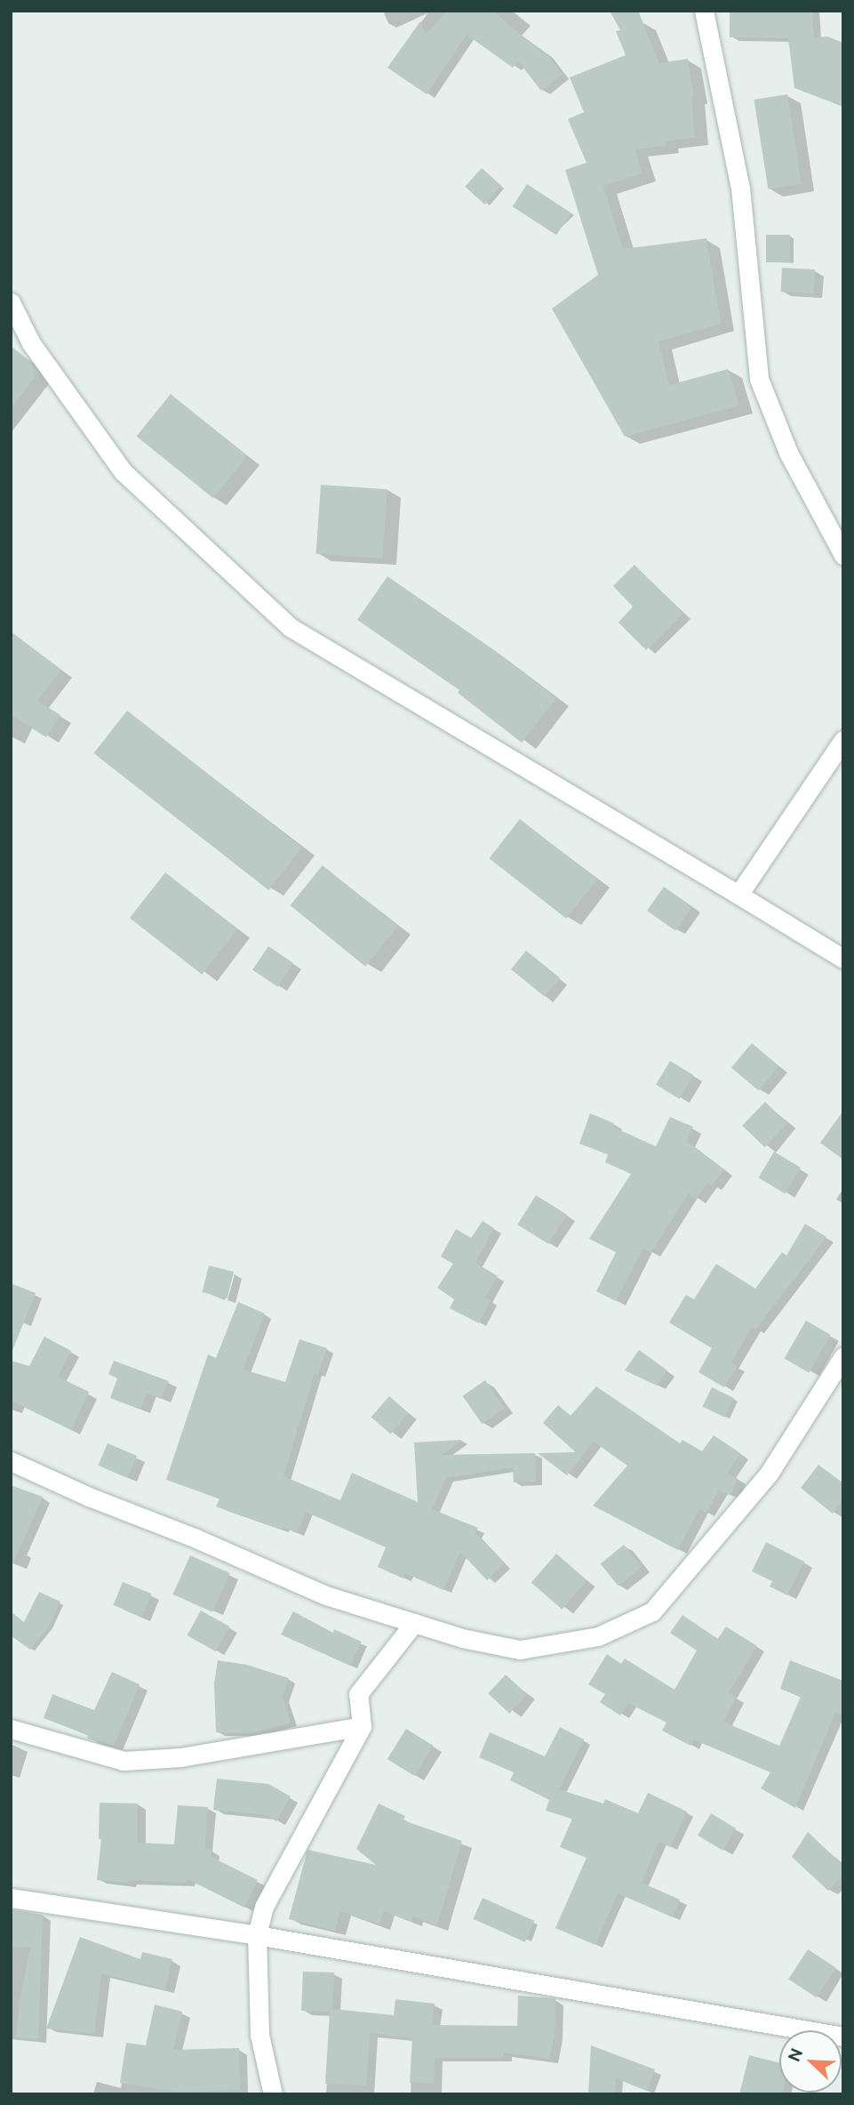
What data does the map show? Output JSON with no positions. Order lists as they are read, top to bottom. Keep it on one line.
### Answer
{"north":"top left"}
